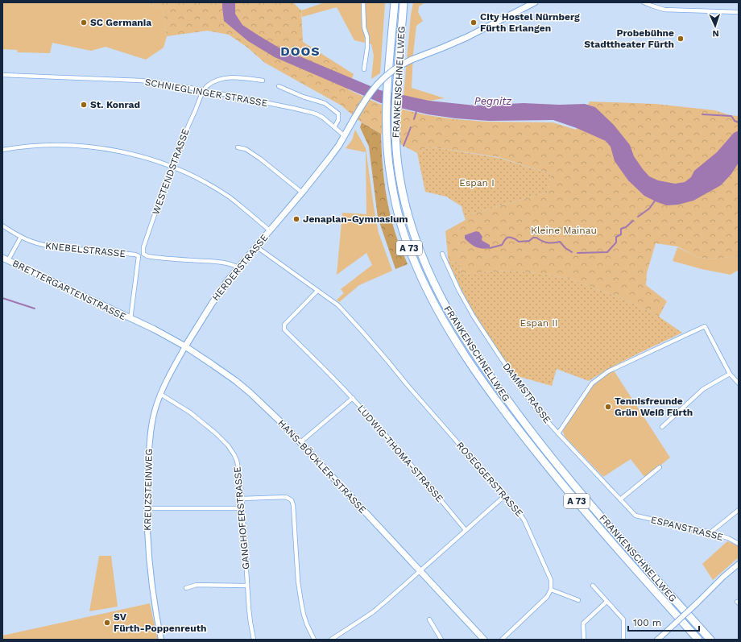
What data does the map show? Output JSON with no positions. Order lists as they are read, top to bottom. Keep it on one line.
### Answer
{"streets":{"highway":["FRANKENSCHNELLWEG","A 73"],"main road":["HERDERSTRASSE","BRETTERGARTENSTRASSE","HANS-BÖCKLER-STRASSE"],"street":["SCHNIEGLINGER STRASSE","WESTENDSTRASSE","KNEBELSTRASSE","DAMMSTRASSE","LUDWIG-THOMA-STRASSE","ROSEGGERSTRASSE","KREUZSTEINWEG","GANGHOFERSTRASSE","ESPANSTRASSE"]},"crossings":[["SCHNIEGLINGER STRASSE","WESTENDSTRASSE"],["SCHNIEGLINGER STRASSE","HERDERSTRASSE"],["WESTENDSTRASSE","HERDERSTRASSE"],["KNEBELSTRASSE","BRETTERGARTENSTRASSE"],["HERDERSTRASSE","HANS-BÖCKLER-STRASSE"],["HERDERSTRASSE","ROSEGGERSTRASSE"],["HERDERSTRASSE","KREUZSTEINWEG"],["BRETTERGARTENSTRASSE","HANS-BÖCKLER-STRASSE"],["DAMMSTRASSE","ESPANSTRASSE"],["LUDWIG-THOMA-STRASSE","ROSEGGERSTRASSE"],["HANS-BÖCKLER-STRASSE","KREUZSTEINWEG"],["KREUZSTEINWEG","GANGHOFERSTRASSE"]],"districts":["DOOS"],"water":["Pegnitz"],"parks":["Espan I","Kleine Mainau","Espan II"],"places":["SC Germania","City Hostel Nürnberg Fürth Erlangen","Probebühne Stadttheater Fürth","St. Konrad","Jenaplan-Gymnasium","Tennisfreunde Grün Weiß Fürth","SV Fürth-Poppenreuth"],"scale_bar":"100 m","north":"bottom"}
